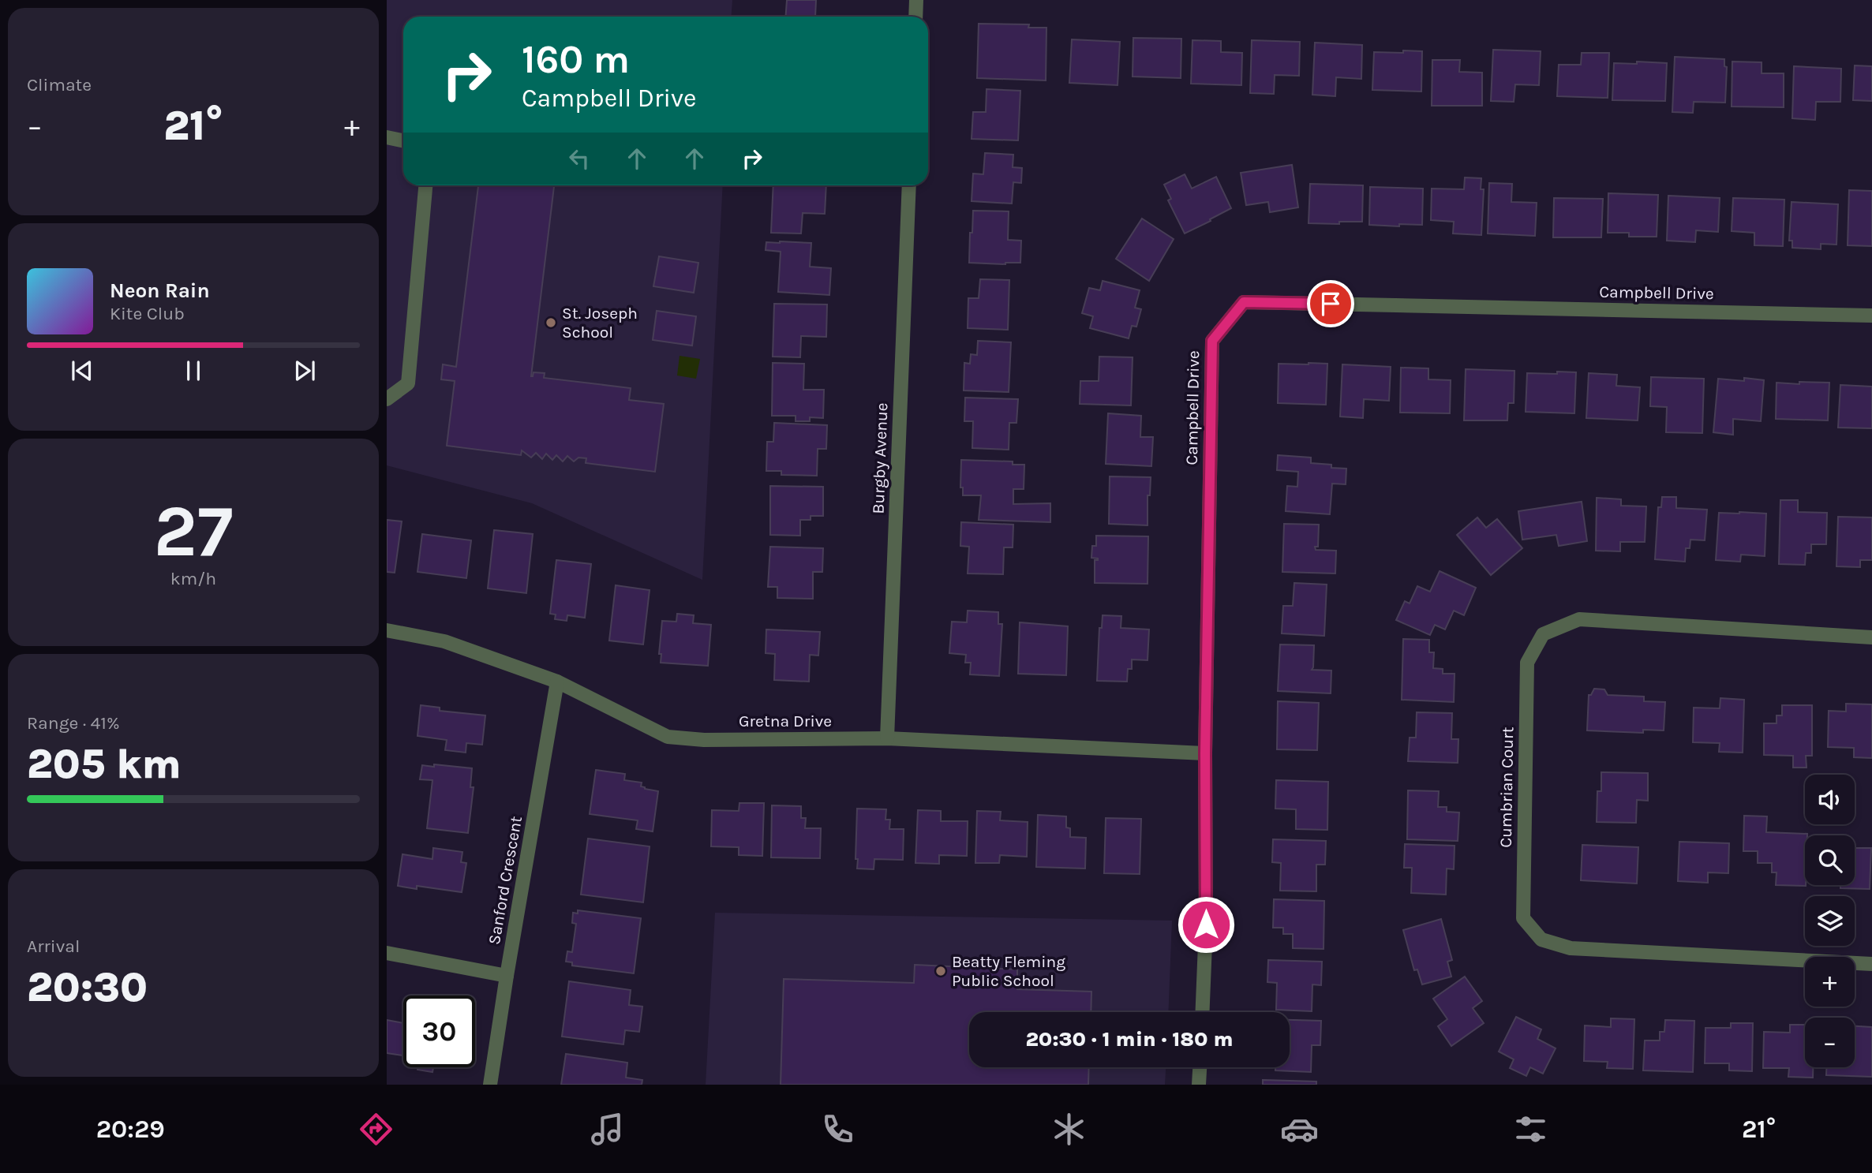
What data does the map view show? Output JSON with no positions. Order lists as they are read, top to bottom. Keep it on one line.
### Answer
{"streets":{"street":["Campbell Drive","Burgby Avenue","Gretna Drive","Cumbrian Court","Sanford Crescent"]},"crossings":[["Campbell Drive","Gretna Drive"],["Burgby Avenue","Gretna Drive"],["Gretna Drive","Sanford Crescent"]],"places":["St. Joseph School","Beatty Fleming Public School"],"page":{"tile":["Climate",["27","km/h"],["Range · 41%","205 km"],["Arrival","20:30"]],"turn":["160 m","Campbell Drive"],"heat":["−","21°","+"],"song":["Neon Rain","Kite Club"],"map_buttons":["+","−"],"limit":"30","trip":"20:30 · 1 min · 180 m","tabs":["20:29","21°"]}}
